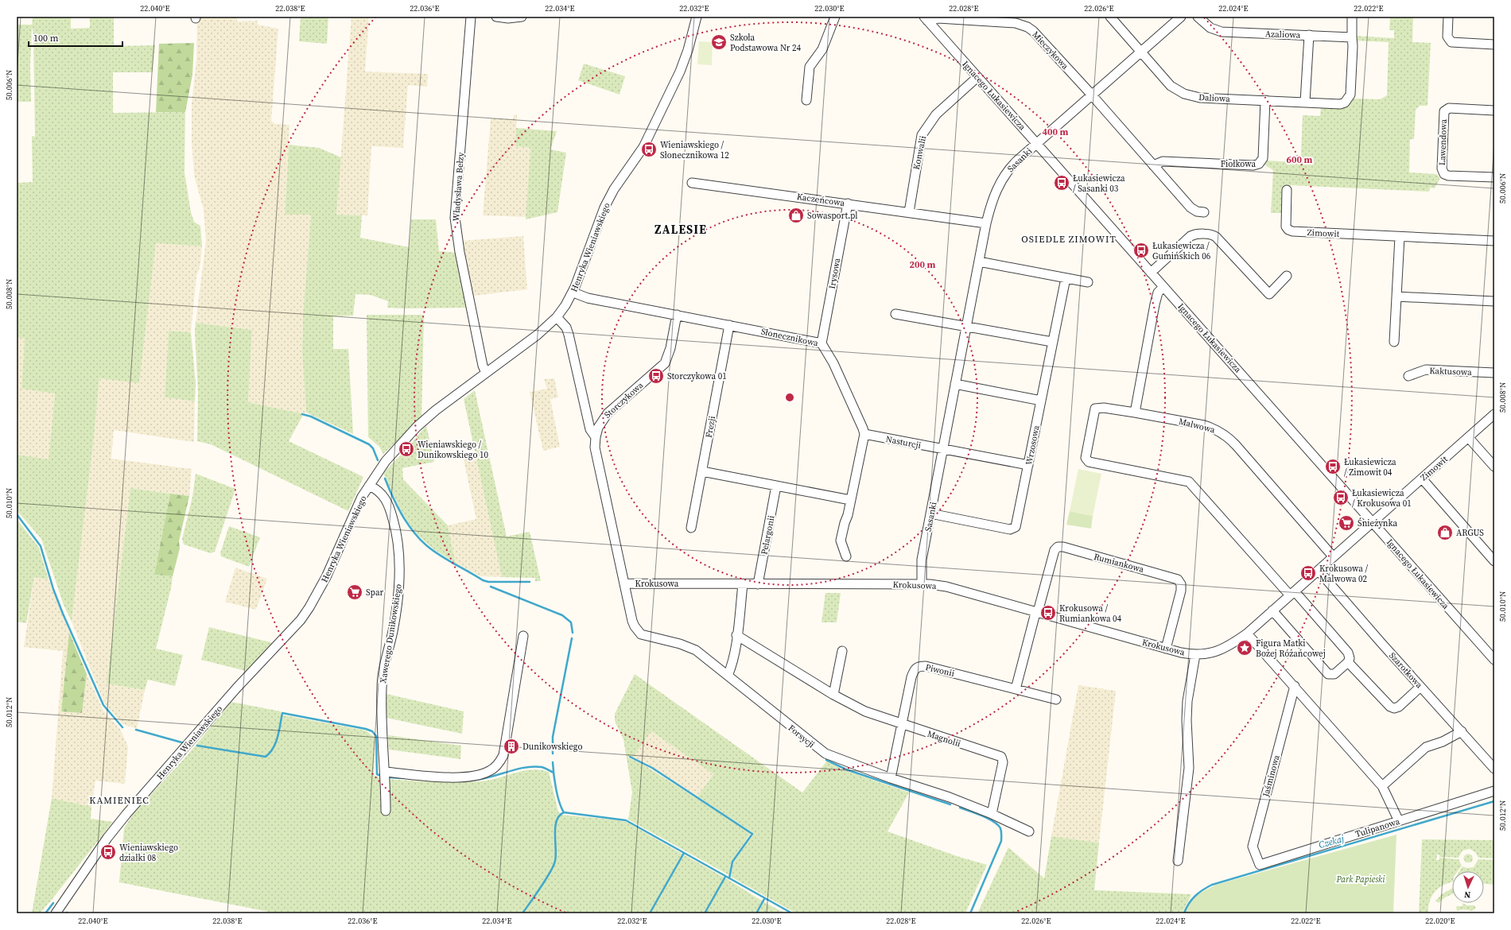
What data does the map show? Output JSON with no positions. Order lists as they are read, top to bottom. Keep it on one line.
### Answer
{"streets":{"street":["Azaliowa","Mieczykowa","Ignacego Łukasiewicza","Daliowa","Lawendowa","Konwalii","Sasanki","Fiołkowa","Władysława Bełzy","Kaczeńcowa","Zimowit","Henryka Wieniawskiego","Irysowa","Słonecznikowa","Kaktusowa","Storczykowa","Malwowa","Frezji","Nasturcji","Wrzosowa","Pelargonii","Rumiankowa","Krokusowa","Xawerego Dunikowskiego","Piwonii","Szarotkowa","Forsycji","Magnolii","Jaśminowa","Tulipanowa"]},"crossings":[["Azaliowa","Daliowa"],["Mieczykowa","Ignacego Łukasiewicza"],["Mieczykowa","Sasanki"],["Ignacego Łukasiewicza","Konwalii"],["Ignacego Łukasiewicza","Sasanki"],["Ignacego Łukasiewicza","Zimowit"],["Ignacego Łukasiewicza","Krokusowa"],["Daliowa","Sasanki"],["Daliowa","Fiołkowa"],["Konwalii","Kaczeńcowa"],["Sasanki","Kaczeńcowa"],["Sasanki","Nasturcji"],["Sasanki","Wrzosowa"],["Sasanki","Krokusowa"],["Władysława Bełzy","Henryka Wieniawskiego"],["Kaczeńcowa","Irysowa"],["Zimowit","Krokusowa"],["Henryka Wieniawskiego","Słonecznikowa"],["Henryka Wieniawskiego","Storczykowa"],["Henryka Wieniawskiego","Xawerego Dunikowskiego"],["Irysowa","Słonecznikowa"],["Słonecznikowa","Storczykowa"],["Słonecznikowa","Frezji"],["Słonecznikowa","Nasturcji"],["Storczykowa","Krokusowa"],["Storczykowa","Forsycji"],["Malwowa","Krokusowa"],["Pelargonii","Krokusowa"],["Rumiankowa","Krokusowa"],["Krokusowa","Szarotkowa"],["Krokusowa","Forsycji"],["Piwonii","Forsycji"],["Piwonii","Magnolii"],["Forsycji","Magnolii"],["Jaśminowa","Tulipanowa"]],"districts":["ZALESIE","OSIEDLE ZIMOWIT","KAMIENIEC"],"water":["Czekaj"],"parks":["Park Papieski"],"places":{"school or university":["Szkoła Podstawowa Nr 24"],"bus stop":["Wieniawskiego / Słonecznikowa 12","Łukasiewicza / Sasanki 03","Łukasiewicza / Gumińskich 06","Storczykowa 01","Wieniawskiego / Dunikowskiego 10","Łukasiewicza / Zimowit 04","Łukasiewicza / Krokusowa 01","Krokusowa / Malwowa 02","Krokusowa / Rumiankowa 04","Wieniawskiego działki 08"],"shop":["Sowasport.pl","ARGUS"],"supermarket":["Śnieżynka","Spar"],"place":["Figura Matki Bożej Różańcowej"],"building":["Dunikowskiego"]},"scale_bar":"100 m","north":"bottom","coordinates":["22.040°E","22.038°E","22.036°E","22.034°E","22.032°E","22.030°E","22.028°E","22.026°E","22.024°E","22.022°E","50.006°N","50.008°N","50.010°N","50.012°N","22.020°E"],"rings":["400 m","600 m","200 m"]}
